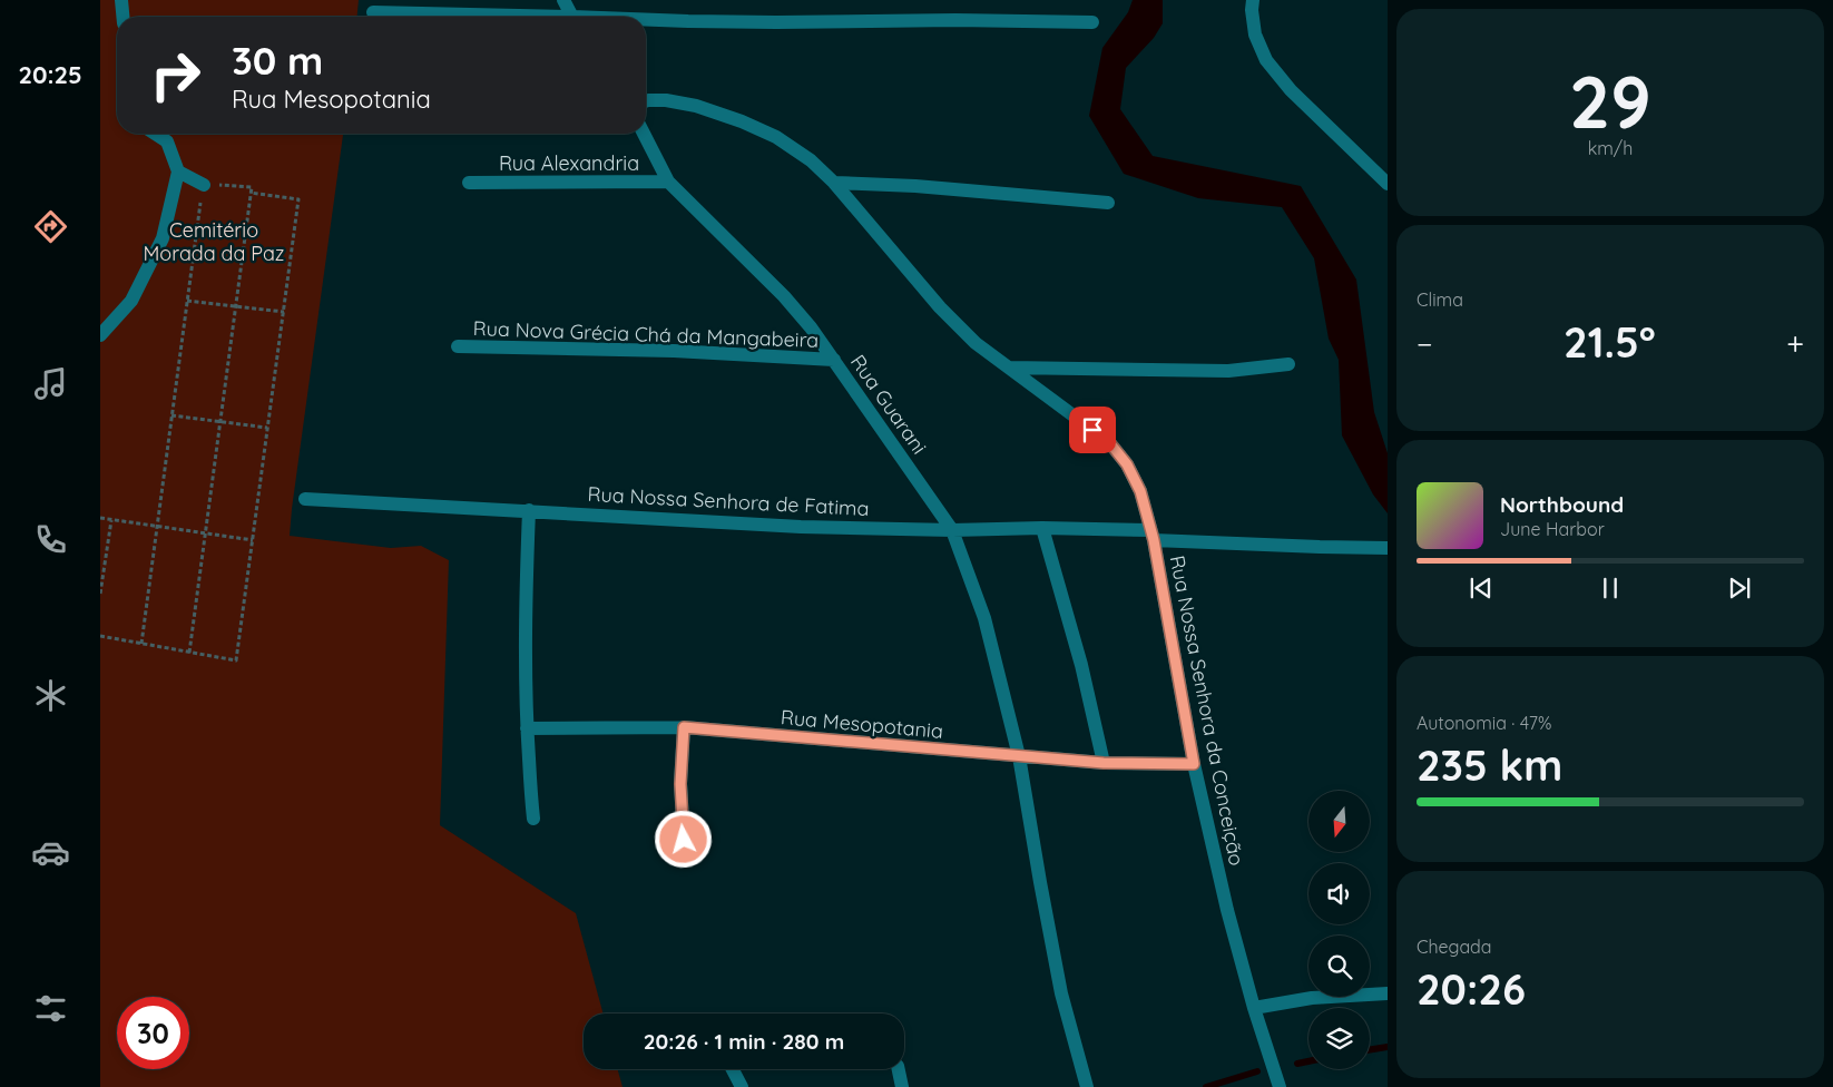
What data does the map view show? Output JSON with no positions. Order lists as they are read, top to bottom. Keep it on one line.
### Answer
{"streets":{"street":["Rua Alexandria","Rua Nova Grécia Chá da Mangabeira","Rua Guarani","Rua Nossa Senhora de Fatima","Rua Nossa Senhora da Conceição","Rua Mesopotania"]},"crossings":[["Rua Alexandria","Rua Guarani"],["Rua Nova Grécia Chá da Mangabeira","Rua Guarani"],["Rua Guarani","Rua Nossa Senhora de Fatima"],["Rua Guarani","Rua Mesopotania"],["Rua Nossa Senhora de Fatima","Rua Nossa Senhora da Conceição"],["Rua Nossa Senhora da Conceição","Rua Mesopotania"]],"parks":["Cemitério Morada da Paz"],"north":"bottom","page":{"tabs":"20:25","tile":[["29","km/h"],"Clima",["Autonomia · 47%","235 km"],["Chegada","20:26"]],"turn":["30 m","Rua Mesopotania"],"heat":["−","21.5°","+"],"song":["Northbound","June Harbor"],"limit":"30","trip":"20:26 · 1 min · 280 m"}}
